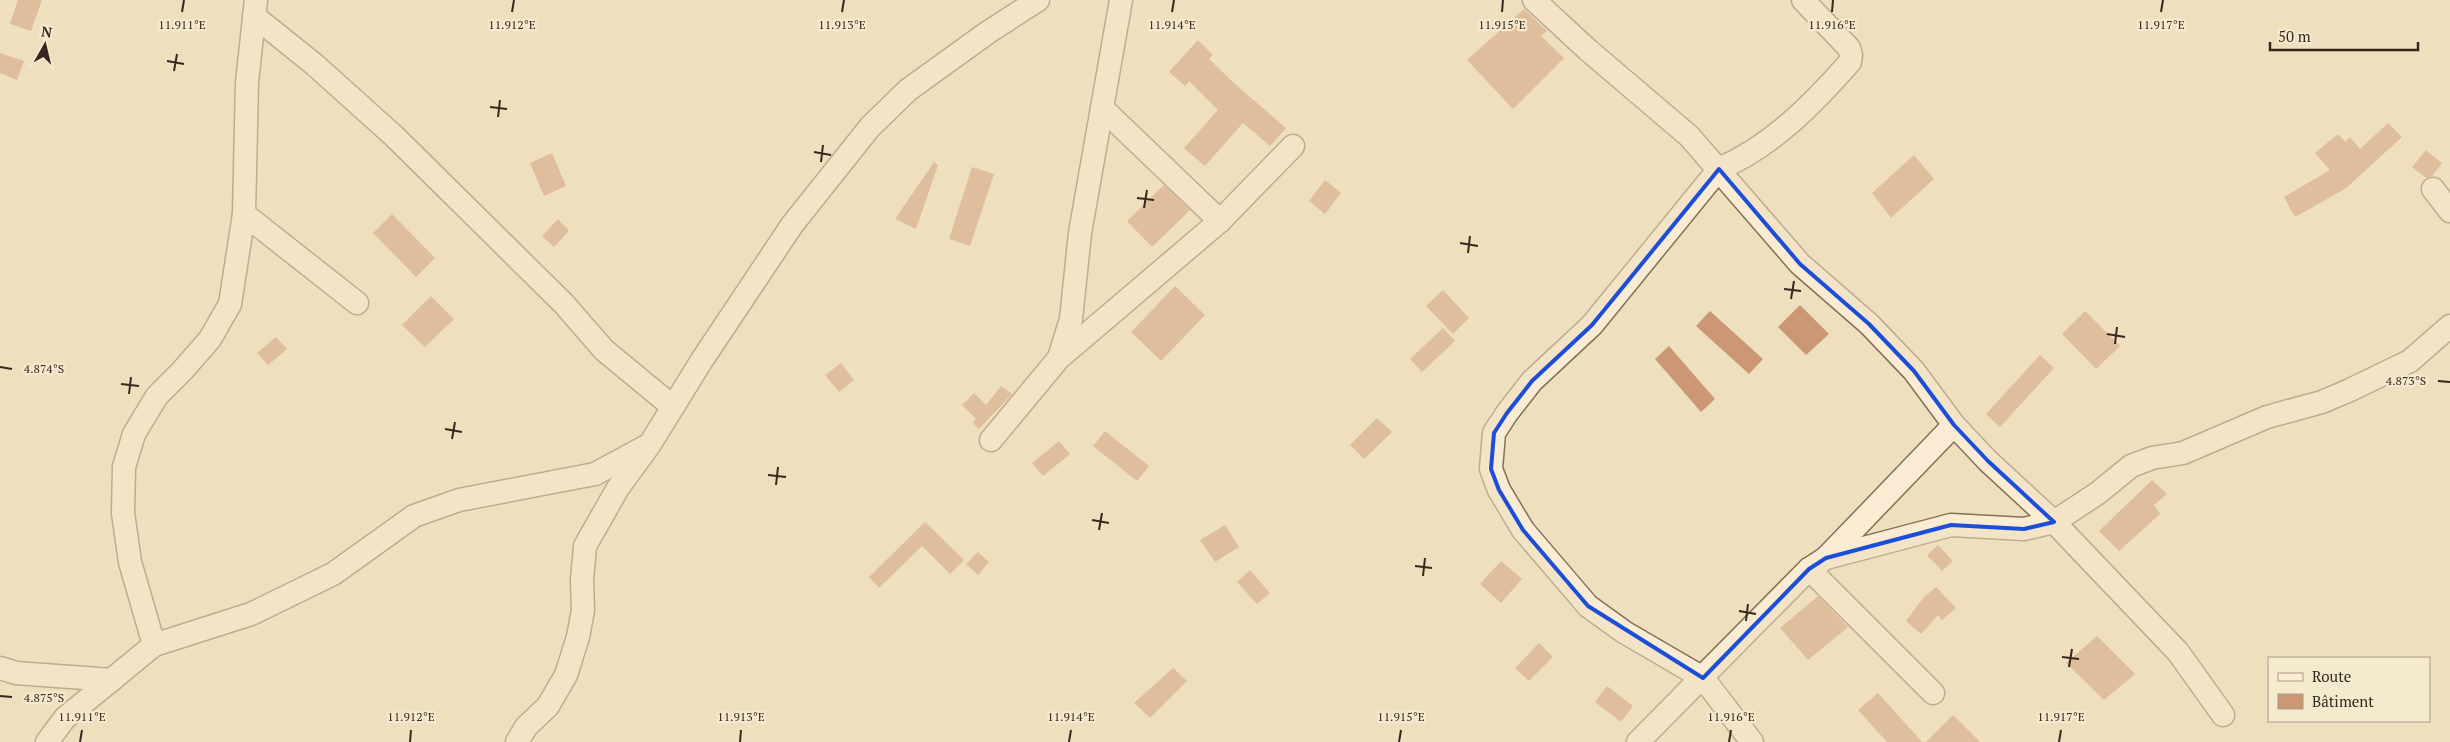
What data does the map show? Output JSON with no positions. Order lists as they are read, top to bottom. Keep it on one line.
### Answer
{"legend":["Route","Bâtiment"],"scale_bar":"50 m","north":"top","coordinates":["11.911°E","11.912°E","11.913°E","11.914°E","11.915°E","11.916°E","11.917°E","4.874°S","4.873°S","4.875°S"]}
